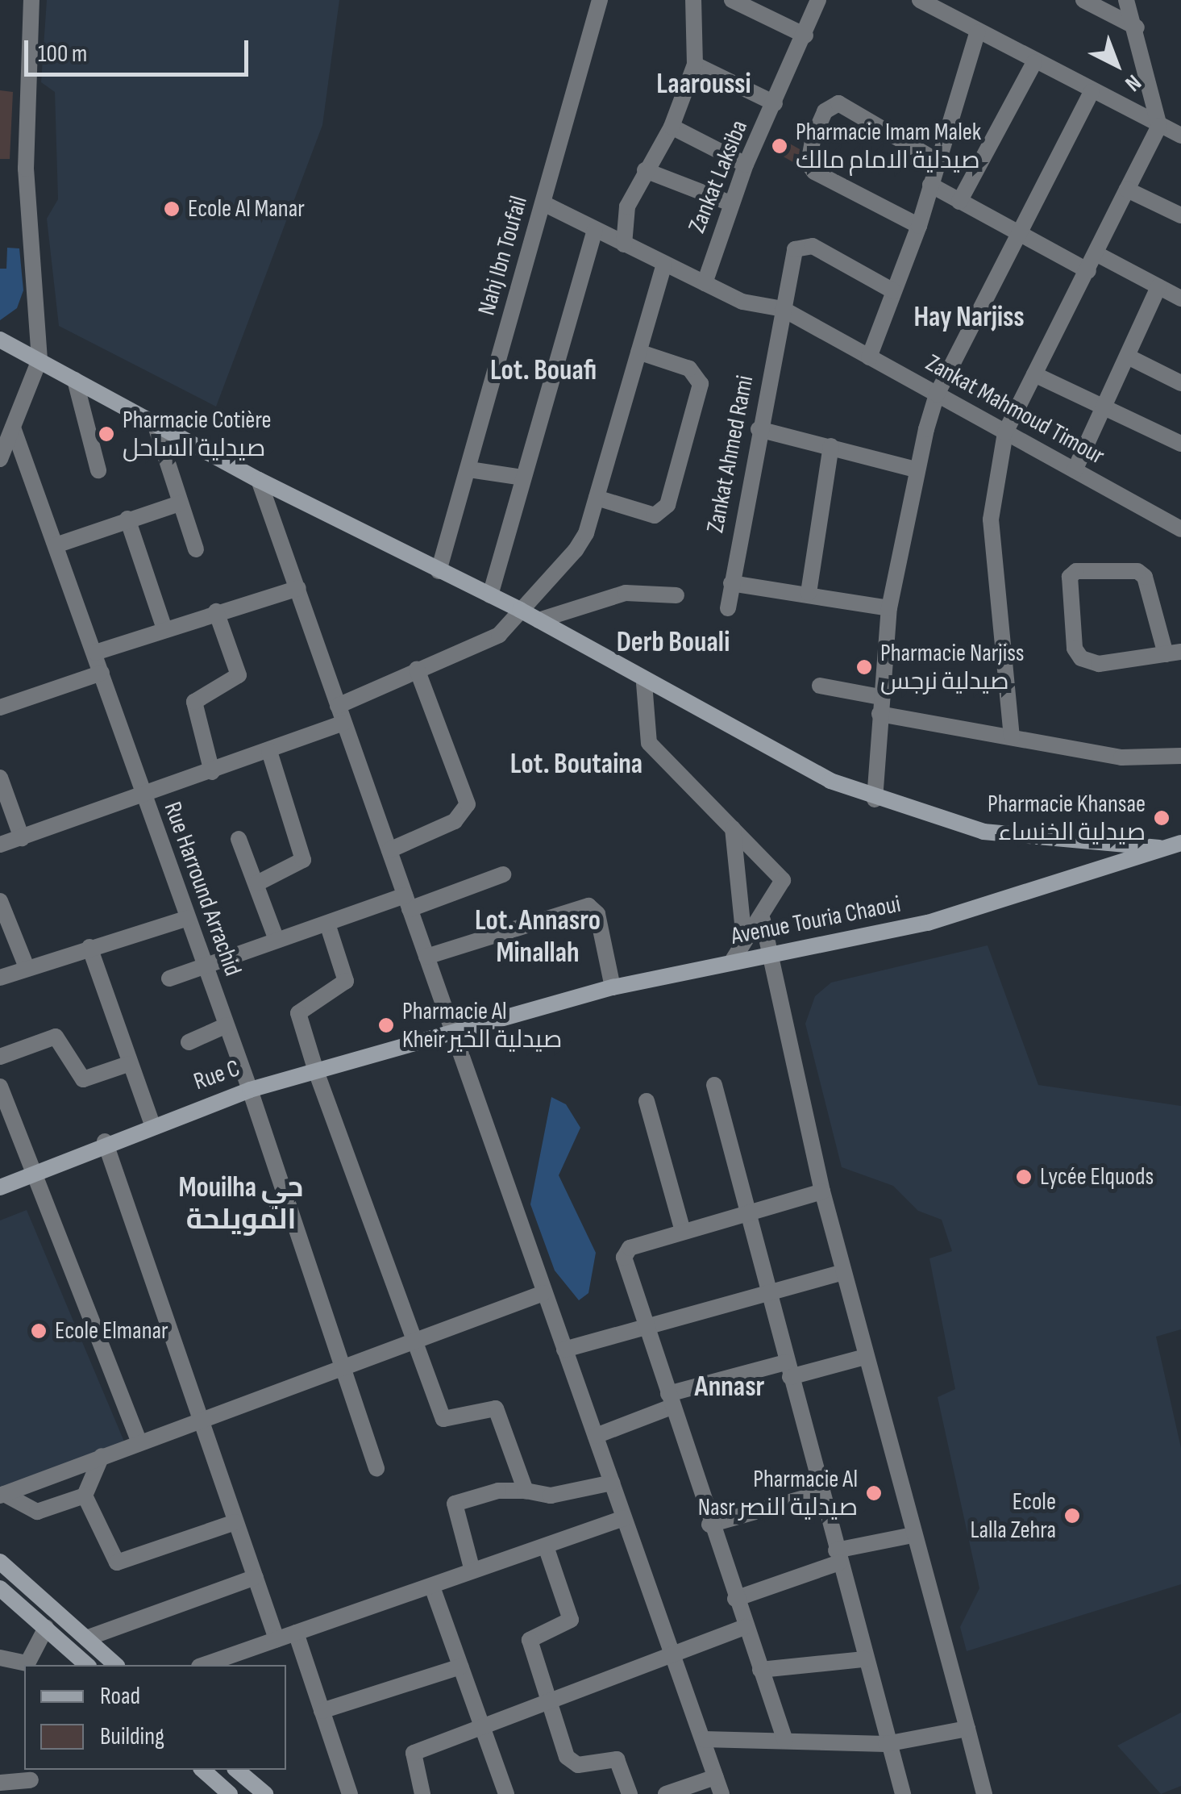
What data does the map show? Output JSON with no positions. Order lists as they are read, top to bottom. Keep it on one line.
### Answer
{"streets":{"street":["Zankat Laksiba","Nahj Ibn Toufail","Zankat Mahmoud Timour","Zankat Ahmed Rami","Rue Harround Arrachid","Avenue Touria Chaoui","Rue C"]},"crossings":[["Zankat Laksiba","Zankat Mahmoud Timour"],["Nahj Ibn Toufail","Zankat Mahmoud Timour"],["Zankat Mahmoud Timour","Zankat Ahmed Rami"],["Rue Harround Arrachid","Rue C"],["Avenue Touria Chaoui","Rue C"]],"districts":["Laaroussi","Hay Narjiss","Lot. Bouafi","Derb Bouali","Lot. Boutaina","Lot. Annasro Minallah","Mouilha حي المويلحة","Annasr"],"places":["Pharmacie Imam Malek صيدلية الامام مالك","Ecole Al Manar","Pharmacie Cotière صيدلية الساحل","Pharmacie Narjiss صيدلية نرجس","Pharmacie Khansae صيدلية الخنساء","Pharmacie Al Kheir صيدلية الخير","Lycée Elquods","Ecole Elmanar","Pharmacie Al Nasr صيدلية النصر","Ecole Lalla Zehra"],"legend":["Road","Building"],"scale_bar":"100 m","north":"bottom right"}
